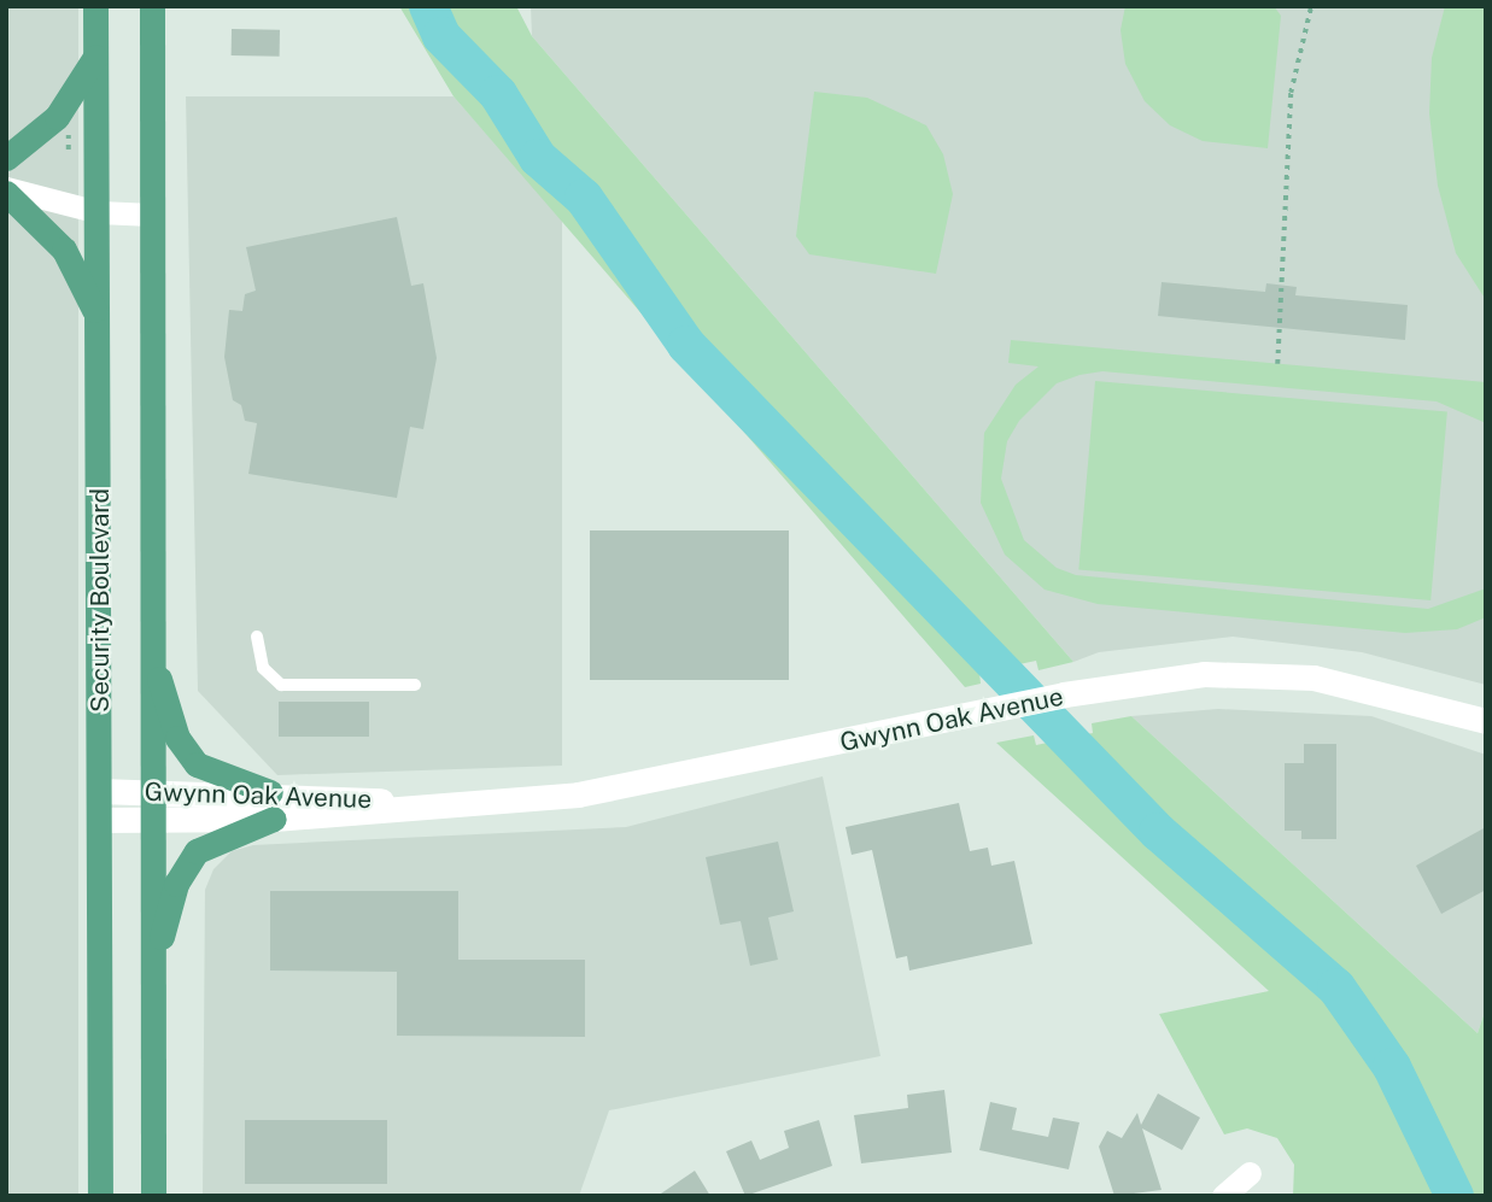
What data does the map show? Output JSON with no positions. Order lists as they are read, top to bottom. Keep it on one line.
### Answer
{"streets":{"main road":["Security Boulevard"],"street":["Gwynn Oak Avenue"]},"crossings":[["Security Boulevard","Gwynn Oak Avenue"]]}
